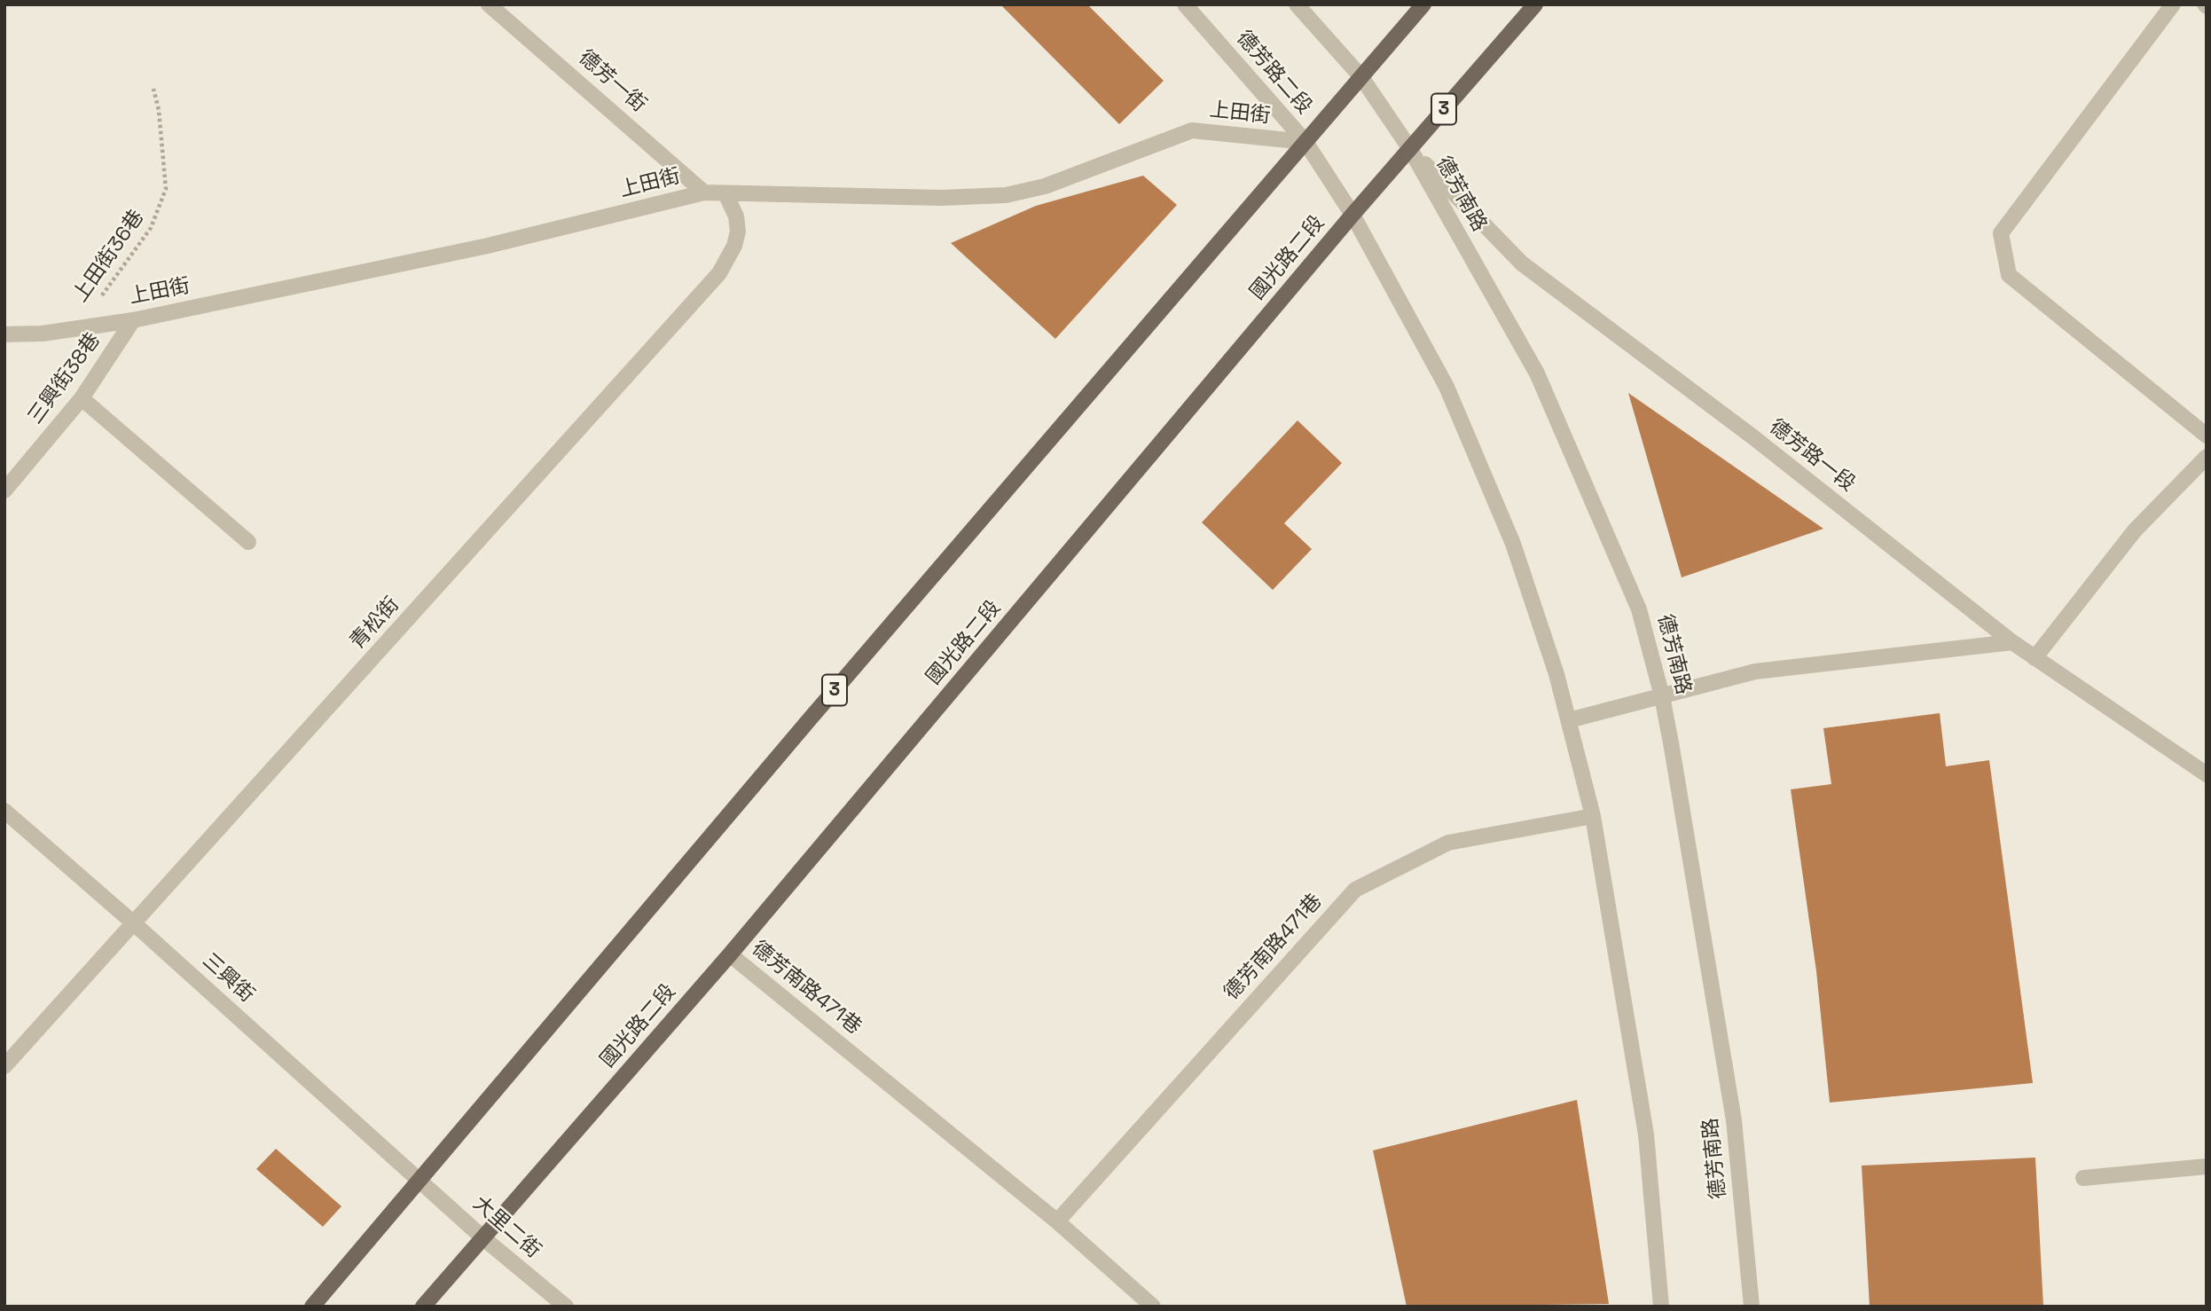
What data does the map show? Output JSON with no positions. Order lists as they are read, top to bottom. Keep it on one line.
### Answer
{"streets":{"main road":["3","國光路二段"],"street":["德芳路二段","德芳一街","上田街","德芳南路","三興街38巷","德芳路一段","青松街","德芳南路471巷","三興街","大里二街"],"path":["上田街36巷"]},"crossings":[["德芳路二段","3"],["德芳路二段","上田街"],["德芳一街","上田街"],["3","上田街"],["3","德芳南路"],["3","三興街"],["3","大里二街"],["上田街","上田街36巷"],["上田街","三興街38巷"],["上田街","青松街"],["德芳南路","國光路二段"],["德芳南路","德芳路一段"],["國光路二段","德芳路一段"],["國光路二段","德芳南路471巷"],["國光路二段","大里二街"],["青松街","三興街"],["三興街","大里二街"]]}
